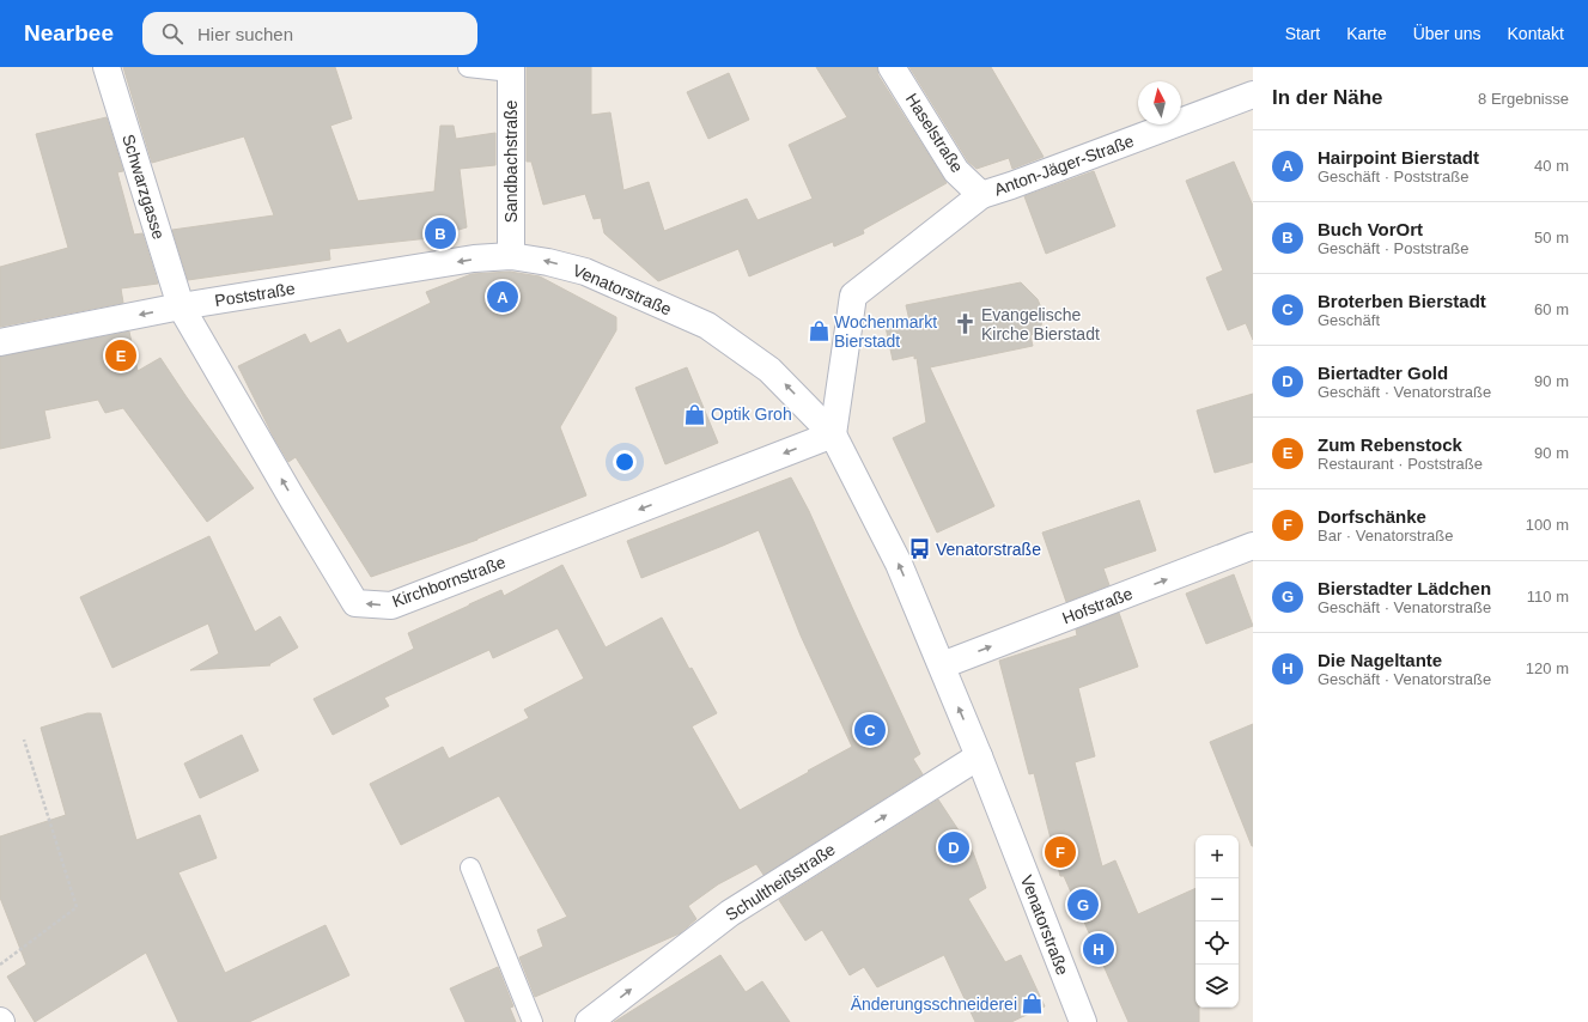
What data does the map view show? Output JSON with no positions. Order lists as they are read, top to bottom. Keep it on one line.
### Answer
{"streets":{"street":["Haselstraße","Sandbachstraße","Anton-Jäger-Straße","Schwarzgasse","Venatorstraße","Poststraße","Kirchbornstraße","Hofstraße","Schultheißstraße"]},"crossings":[["Haselstraße","Anton-Jäger-Straße"],["Sandbachstraße","Venatorstraße"],["Sandbachstraße","Poststraße"],["Schwarzgasse","Poststraße"],["Schwarzgasse","Kirchbornstraße"],["Venatorstraße","Poststraße"],["Venatorstraße","Kirchbornstraße"],["Venatorstraße","Hofstraße"],["Venatorstraße","Schultheißstraße"],["Poststraße","Kirchbornstraße"]],"one_way":["Venatorstraße","Poststraße","Hofstraße","Schultheißstraße"],"places":{"church":["Evangelische Kirche Bierstadt"],"shop":["Wochenmarkt Bierstadt","Optik Groh","Änderungsschneiderei"],"bus stop":["Venatorstraße"]},"north":"top","page":{"header":"Nearbee","search":"Hier suchen","nav":["Start","Karte","Über uns","Kontakt"],"heading":["In der Nähe","8 Ergebnisse"],"list":[{"mark":"A","name":"Hairpoint Bierstadt","note":"Geschäft · Poststraße","value":"40 m"},{"mark":"B","name":"Buch VorOrt","note":"Geschäft · Poststraße","value":"50 m"},{"mark":"C","name":"Broterben Bierstadt","note":"Geschäft","value":"60 m"},{"mark":"D","name":"Biertadter Gold","note":"Geschäft · Venatorstraße","value":"90 m"},{"mark":"E","name":"Zum Rebenstock","note":"Restaurant · Poststraße","value":"90 m"},{"mark":"F","name":"Dorfschänke","note":"Bar · Venatorstraße","value":"100 m"},{"mark":"G","name":"Bierstadter Lädchen","note":"Geschäft · Venatorstraße","value":"110 m"},{"mark":"H","name":"Die Nageltante","note":"Geschäft · Venatorstraße","value":"120 m"}],"pins":["B","A","E","C","D","F","G","H"],"map_buttons":["+","−"]}}
